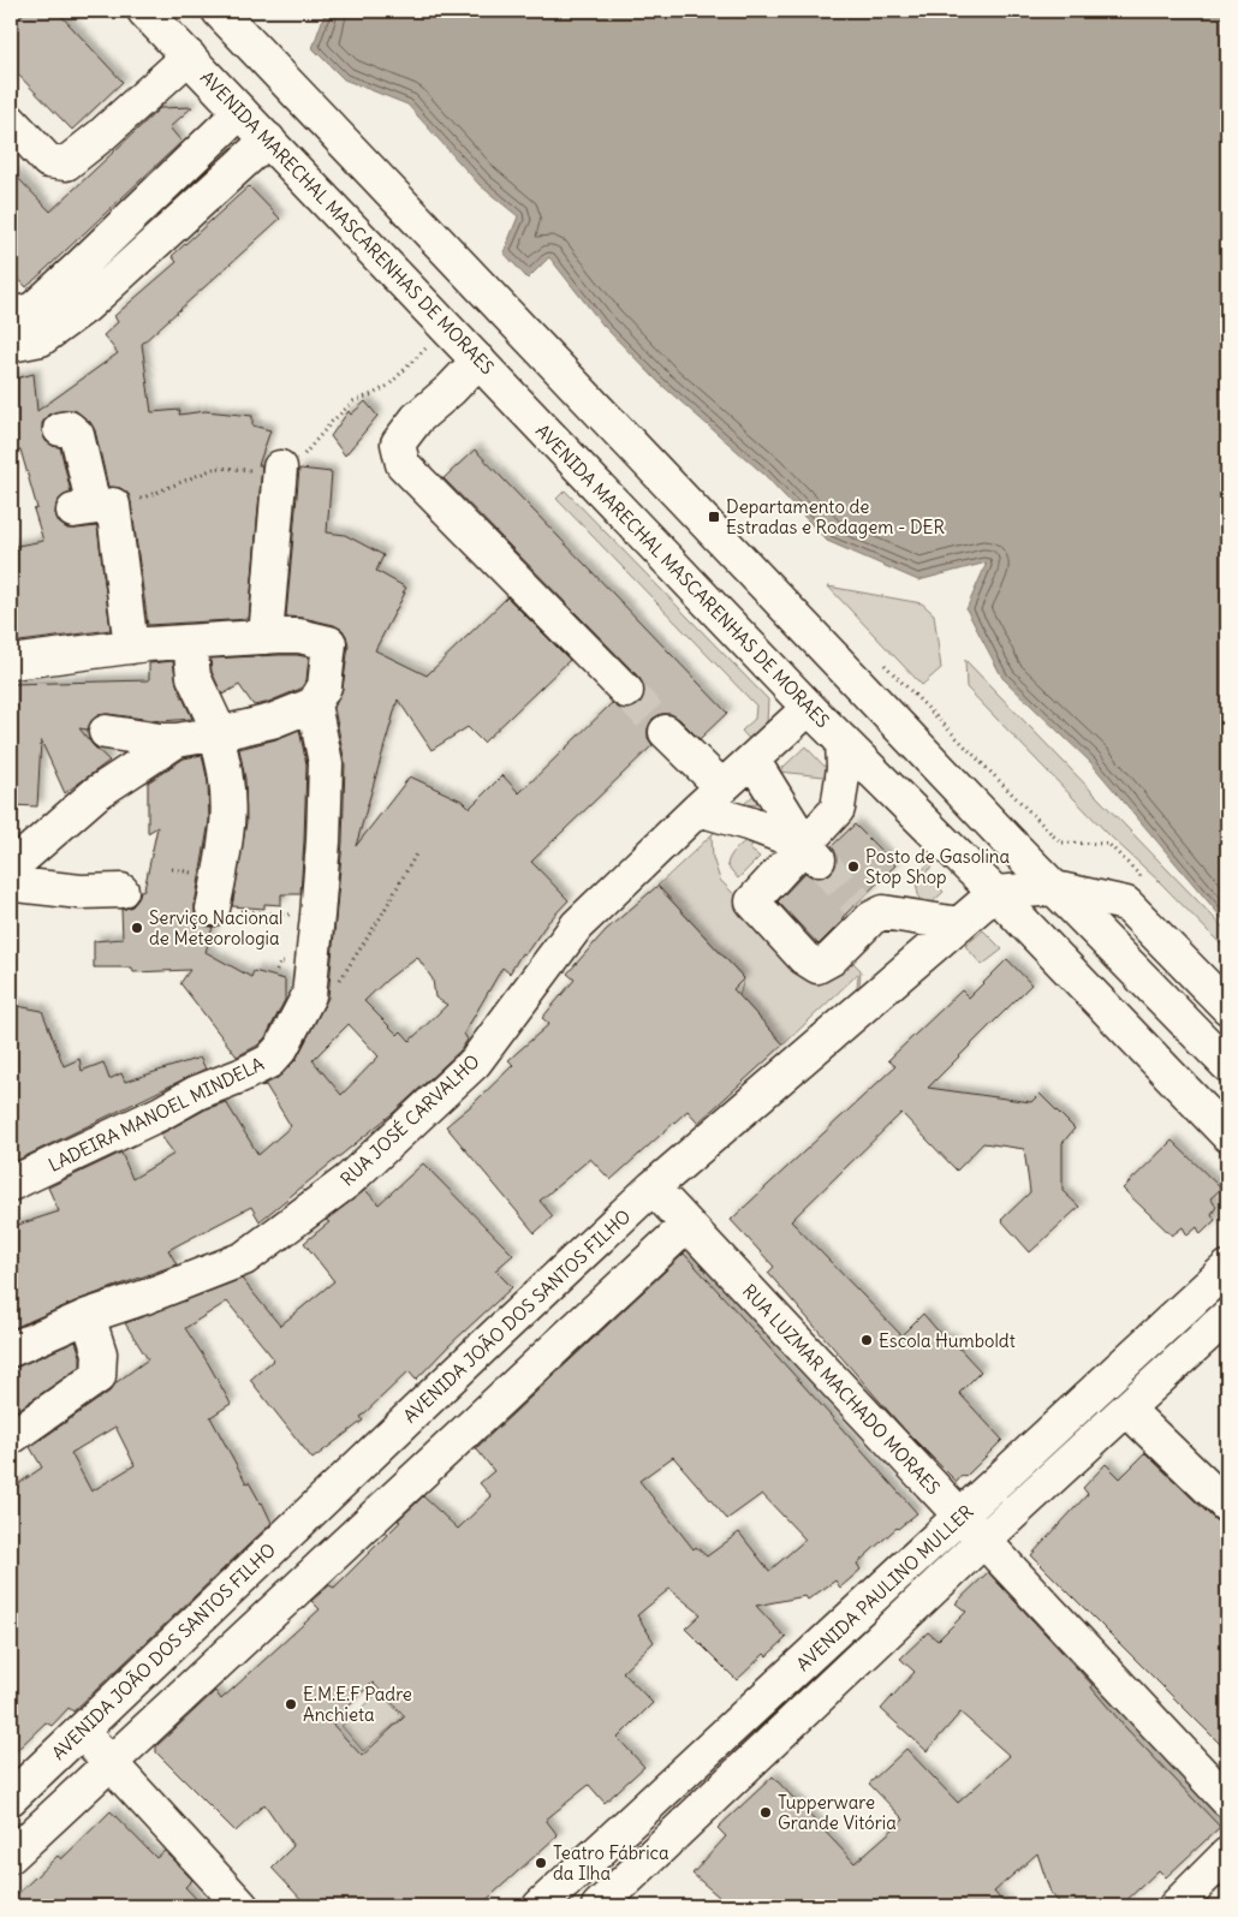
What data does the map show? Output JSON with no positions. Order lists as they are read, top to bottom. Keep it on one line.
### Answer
{"streets":{"street":["AVENIDA MARECHAL MASCARENHAS DE MORAES","LADEIRA MANOEL MINDELA","RUA JOSÉ CARVALHO","AVENIDA JOÃO DOS SANTOS FILHO","RUA LUZMAR MACHADO MORAES","AVENIDA PAULINO MULLER"]},"crossings":[["AVENIDA MARECHAL MASCARENHAS DE MORAES","RUA JOSÉ CARVALHO"],["AVENIDA MARECHAL MASCARENHAS DE MORAES","AVENIDA JOÃO DOS SANTOS FILHO"],["AVENIDA JOÃO DOS SANTOS FILHO","RUA LUZMAR MACHADO MORAES"],["RUA LUZMAR MACHADO MORAES","AVENIDA PAULINO MULLER"]],"places":{"transit":["Departamento de Estradas e Rodagem - DER"],"other":["Posto de Gasolina Stop Shop","Serviço Nacional de Meteorologia","Escola Humboldt","E.M.E.F Padre Anchieta","Tupperware Grande Vitória","Teatro Fábrica da Ilha"]}}
